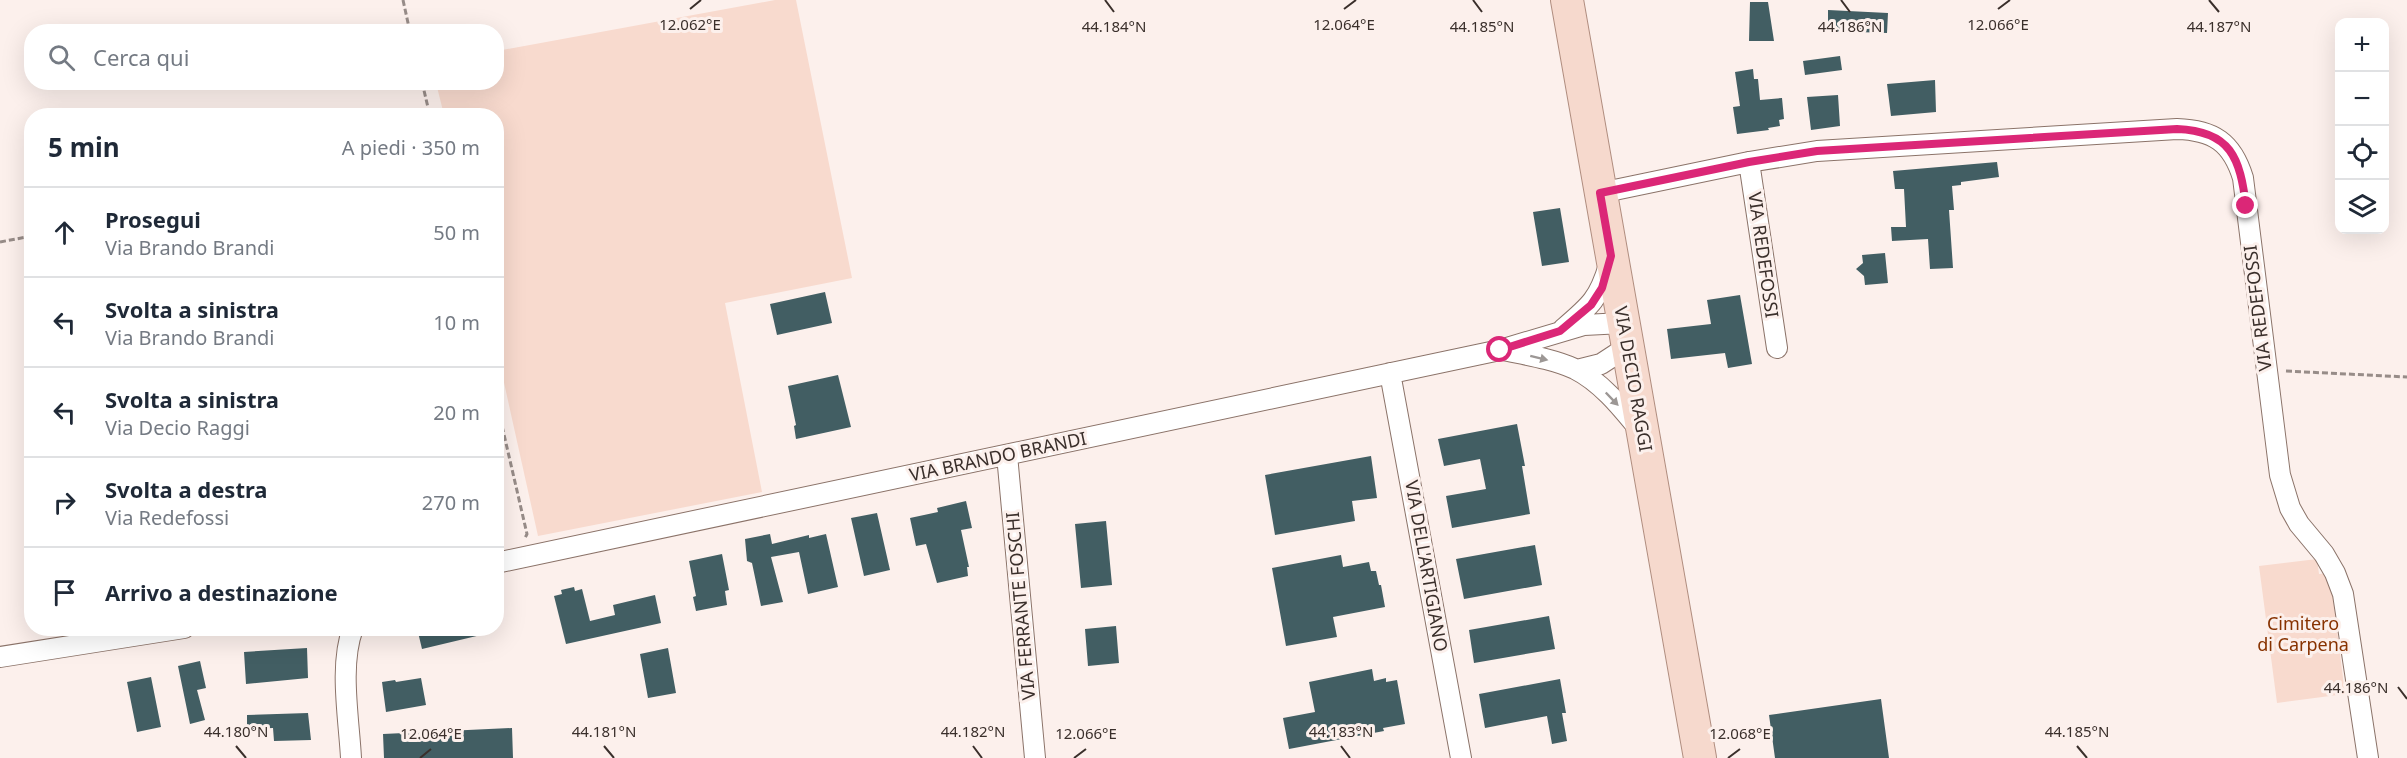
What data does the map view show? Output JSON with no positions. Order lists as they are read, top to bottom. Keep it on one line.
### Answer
{"streets":{"main road":["VIA DECIO RAGGI"],"street":["VIA REDEFOSSI","VIA BRANDO BRANDI","VIA DELL'ARTIGIANO","VIA FERRANTE FOSCHI"]},"crossings":[["VIA REDEFOSSI","VIA DECIO RAGGI"],["VIA DECIO RAGGI","VIA BRANDO BRANDI"],["VIA BRANDO BRANDI","VIA DELL'ARTIGIANO"],["VIA BRANDO BRANDI","VIA FERRANTE FOSCHI"]],"parks":["Cimitero di Carpena"],"page":{"map_buttons":["+","−"],"search":"Cerca qui","heading":["5 min","A piedi · 350 m"],"list":[["Prosegui","Via Brando Brandi","50 m"],["Svolta a sinistra","Via Brando Brandi","10 m"],["Svolta a sinistra","Via Decio Raggi","20 m"],["Svolta a destra","Via Redefossi","270 m"],"Arrivo a destinazione"]},"coordinates":["12.066°E","12.062°E","12.064°E","44.184°N","44.185°N","44.186°N","44.187°N","44.180°N","44.181°N","44.182°N","44.183°N","12.068°E"]}
